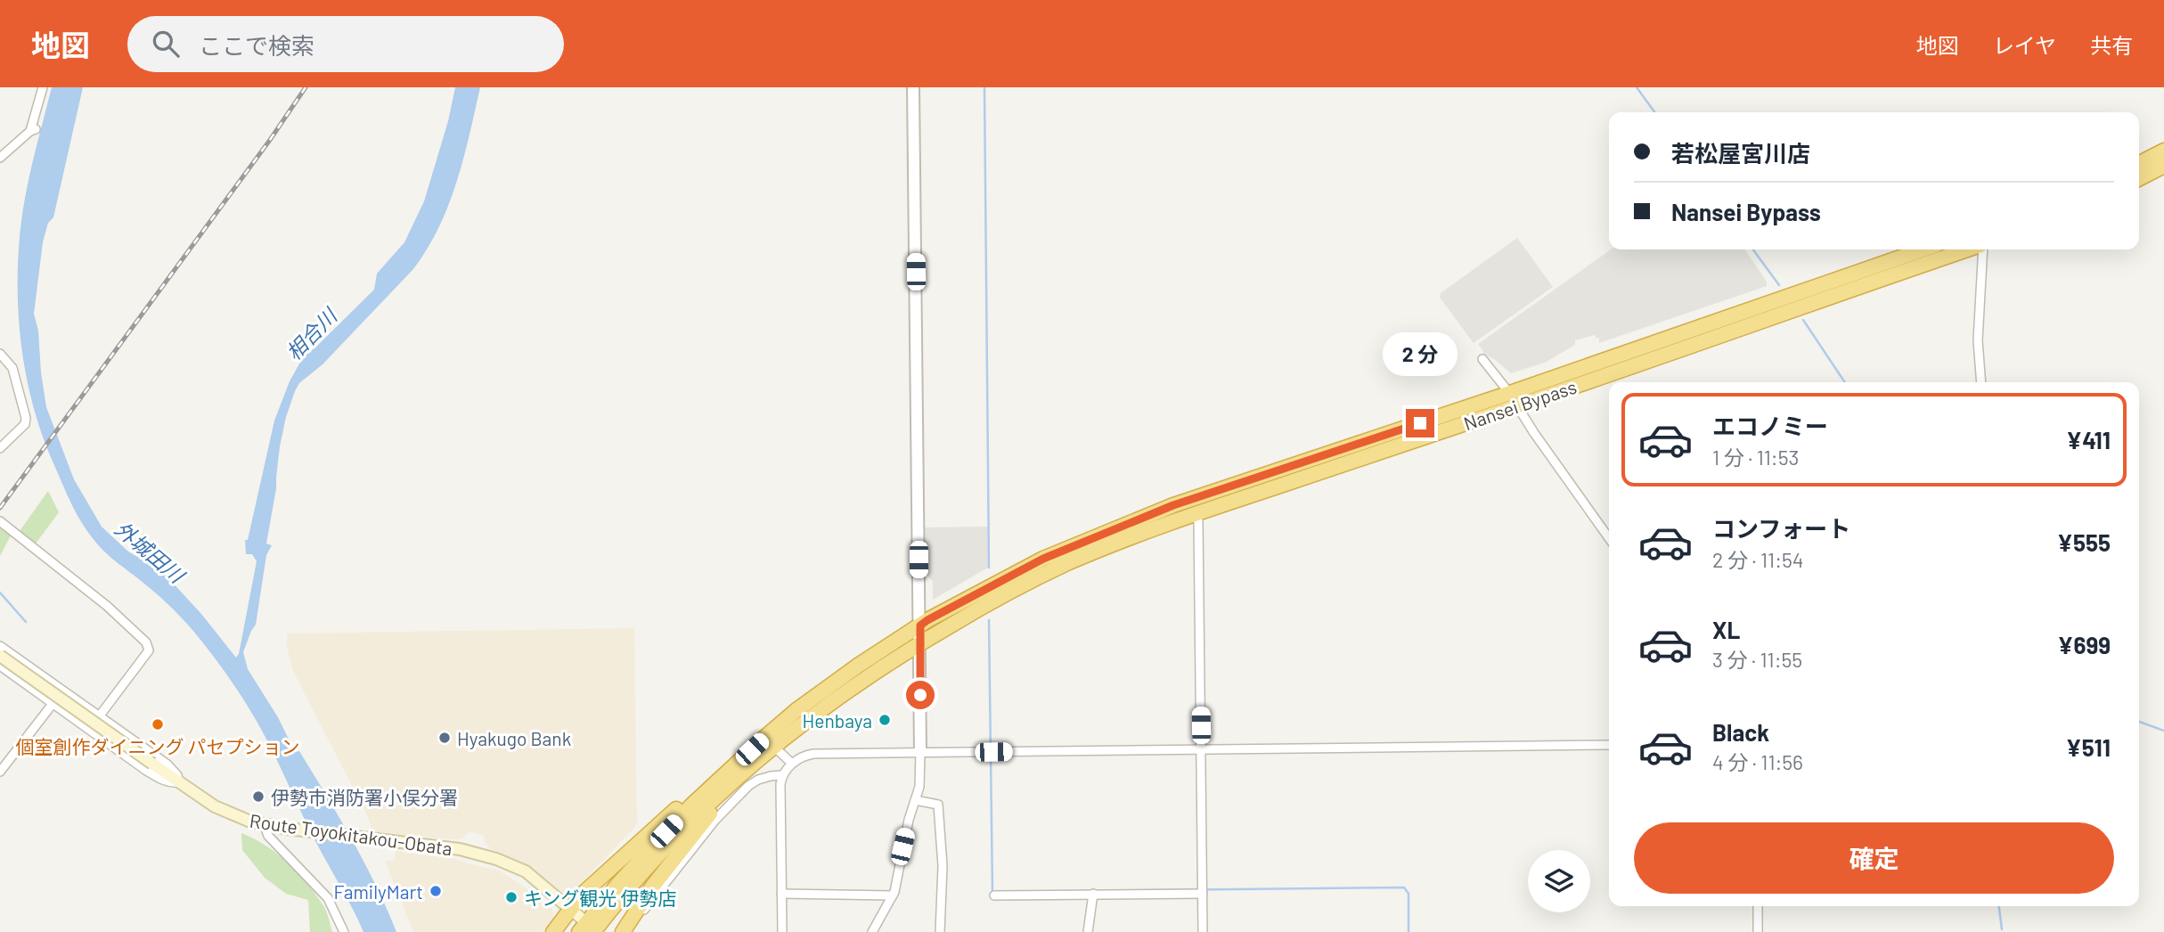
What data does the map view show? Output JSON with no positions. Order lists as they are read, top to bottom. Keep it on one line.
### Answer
{"streets":{"highway":["Nansei Bypass"],"main road":["Route Toyokitakou-Obata"]},"crossings":[["Nansei Bypass","Route Toyokitakou-Obata"]],"water":["相合川","外城田川"],"places":["Henbaya","個室創作ダイニング パセプション","Hyakugo Bank","伊勢市消防署小俣分署","FamilyMart","キング観光 伊勢店"],"page":{"header":"地図","search":"ここで検索","nav":["地図","レイヤ","共有"],"banner":["若松屋宮川店","Nansei Bypass"],"bubble":"2 分","list":[{"name":"エコノミー","note":"1 分 · 11:53","value":"¥411"},{"name":"コンフォート","note":"2 分 · 11:54","value":"¥555"},{"name":"XL","note":"3 分 · 11:55","value":"¥699"},{"name":"Black","note":"4 分 · 11:56","value":"¥511"}],"buttons":"確定"}}
